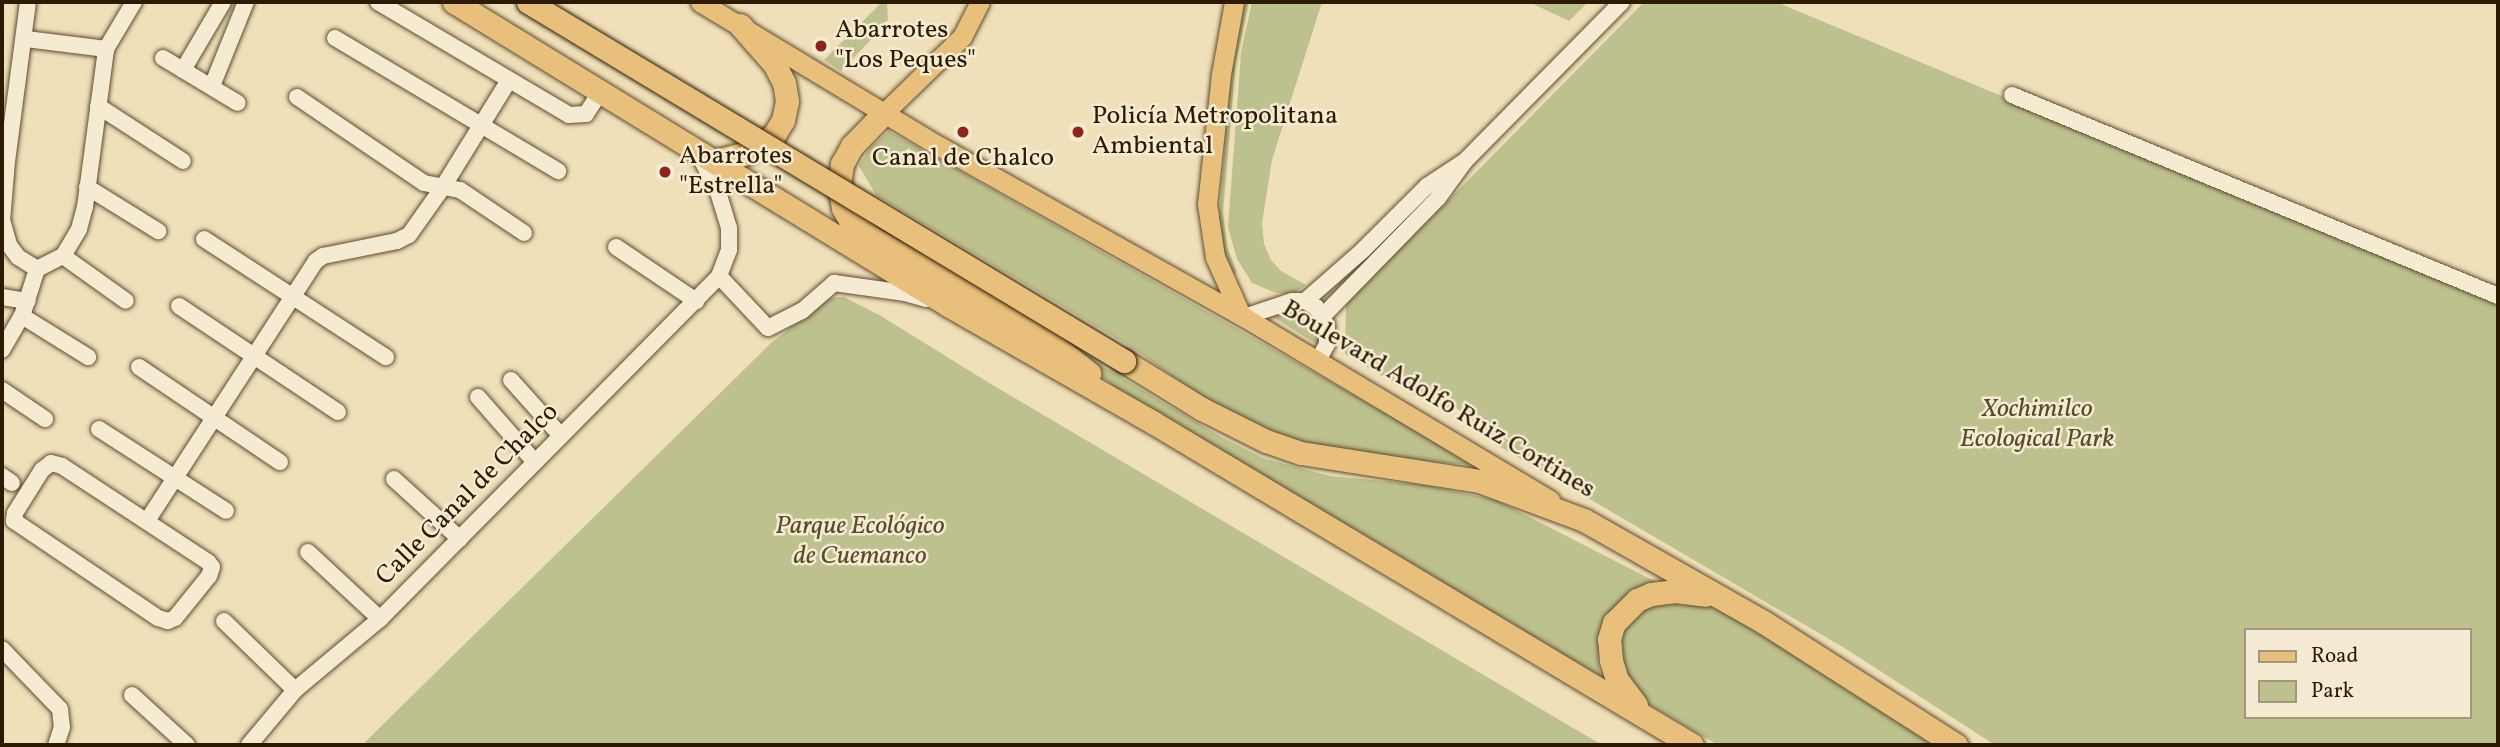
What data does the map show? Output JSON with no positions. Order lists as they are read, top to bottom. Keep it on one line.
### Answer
{"streets":{"highway":["Boulevard Adolfo Ruiz Cortines"],"street":["Calle Canal de Chalco"]},"parks":["Xochimilco Ecological Park","Parque Ecológico de Cuemanco"],"places":["Abarrotes \"Los Peques\"","Canal de Chalco","Policía Metropolitana Ambiental","Abarrotes \"Estrella\""],"legend":["Road","Park"]}
